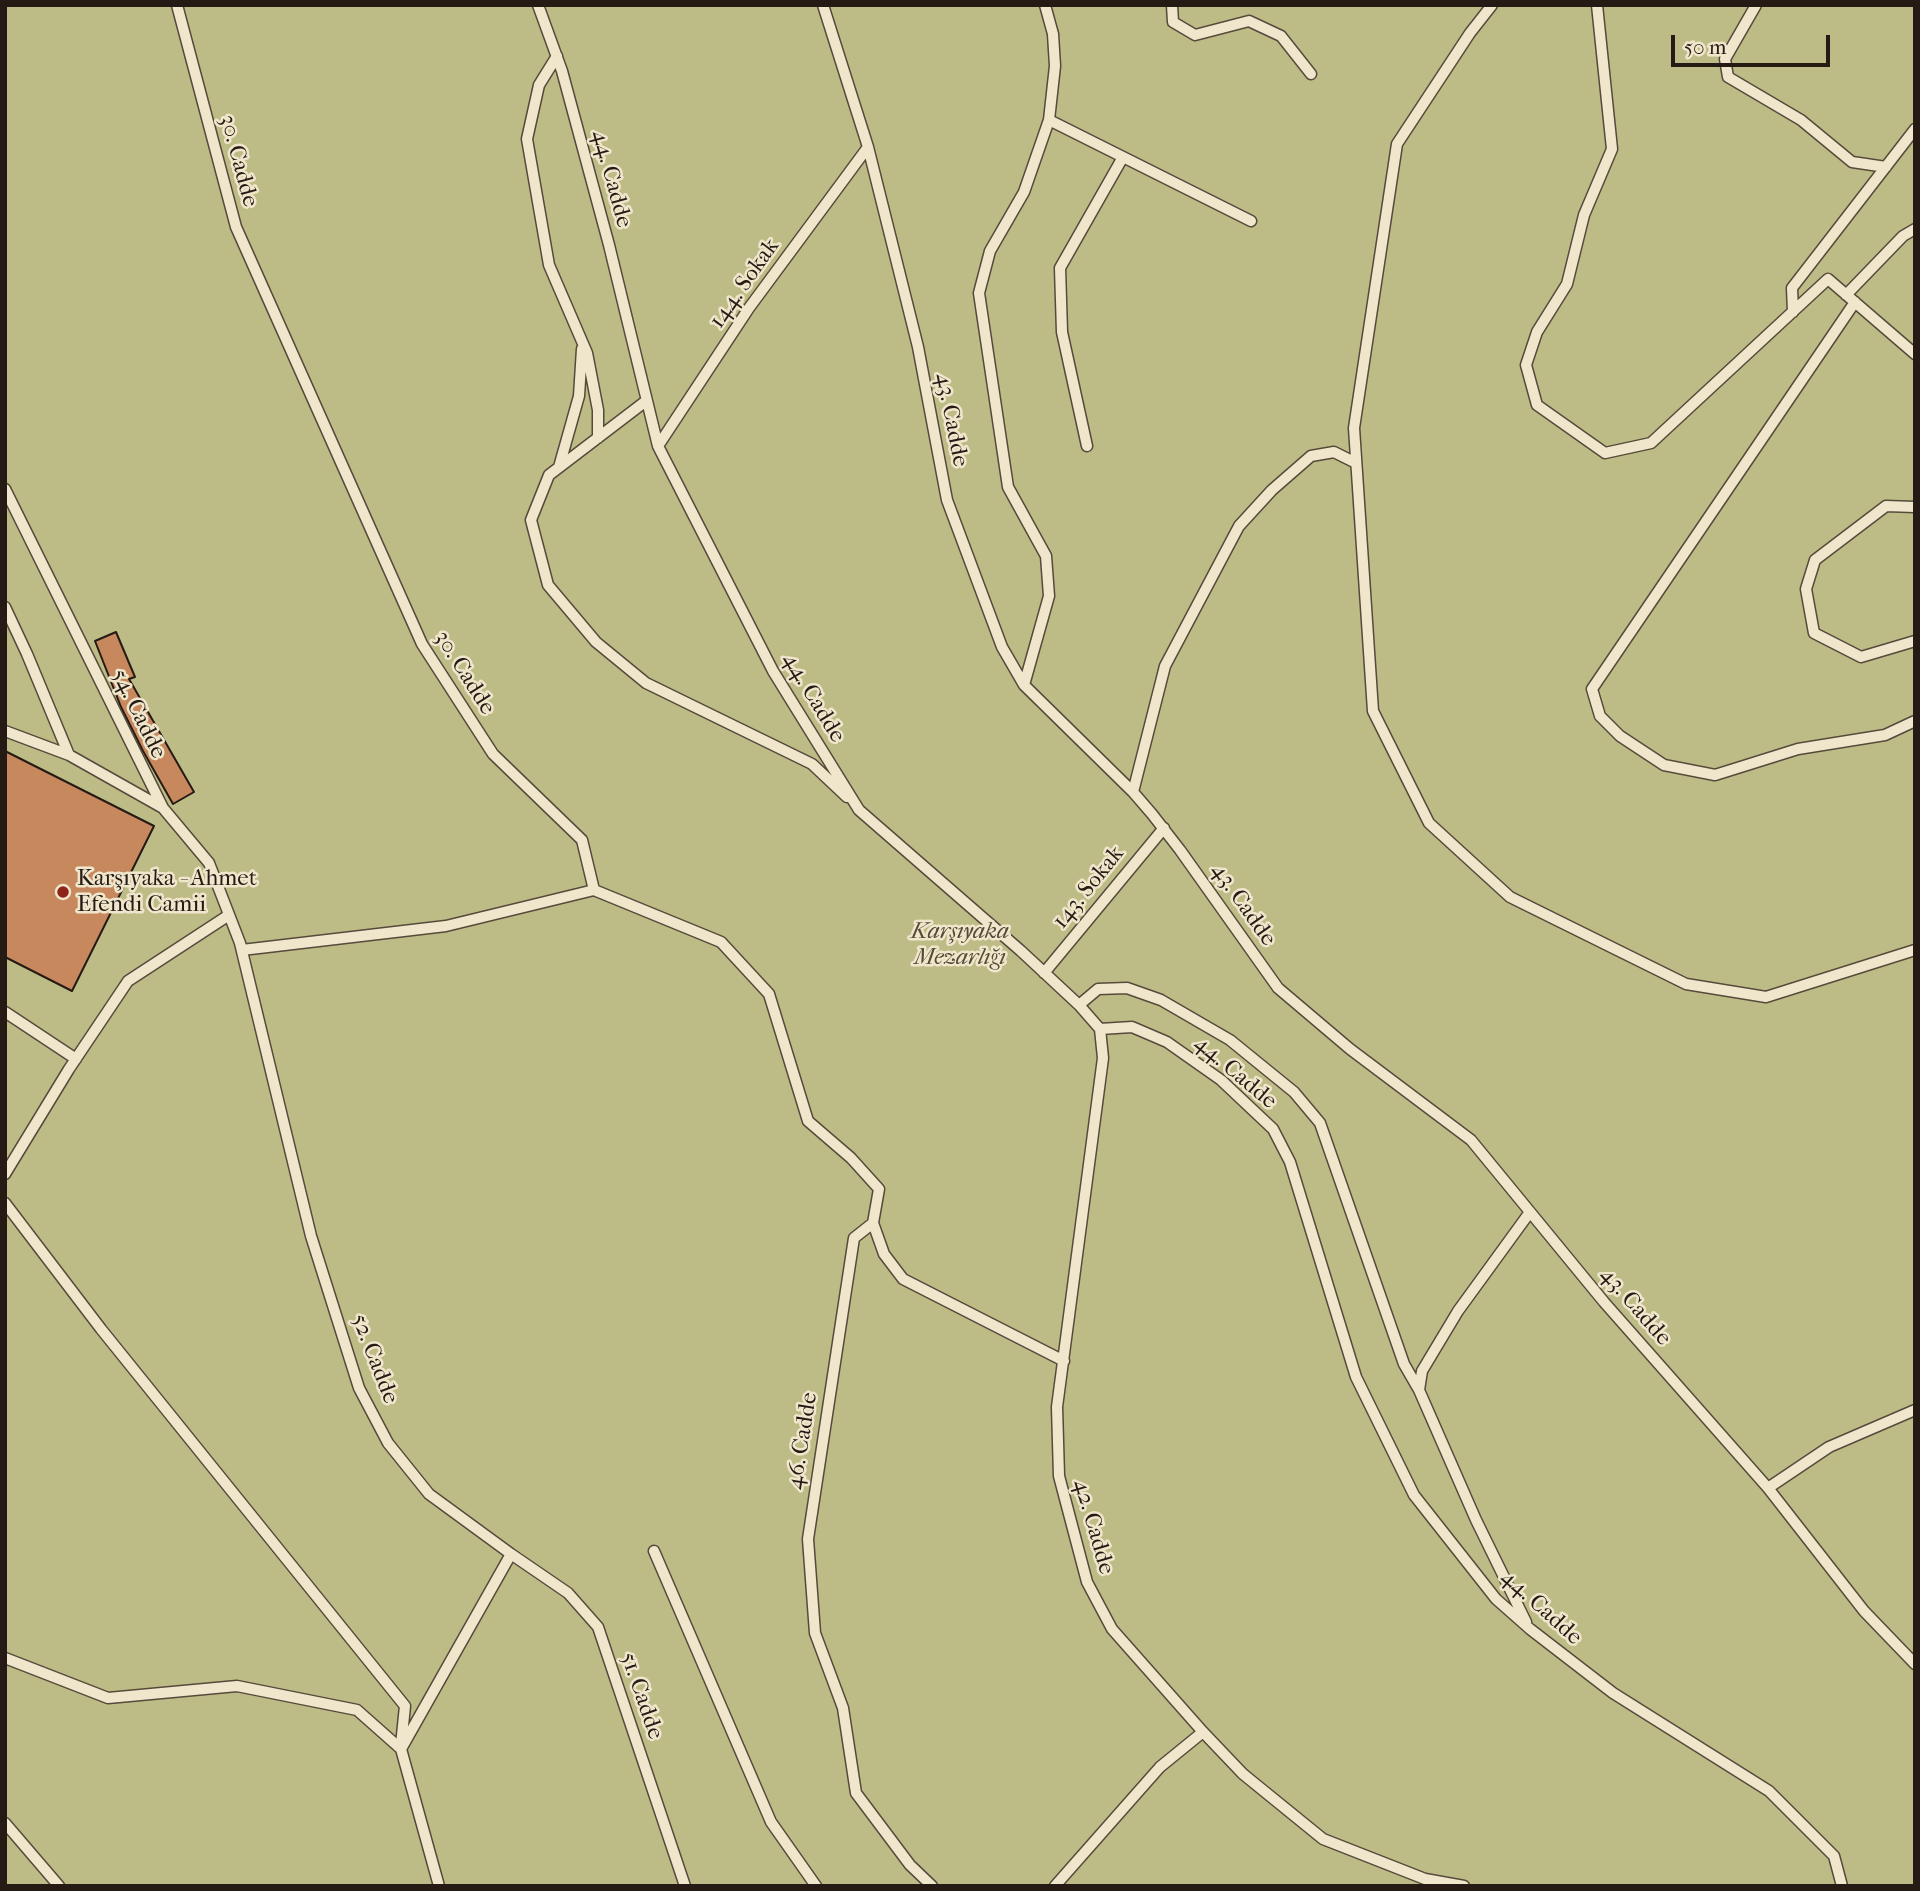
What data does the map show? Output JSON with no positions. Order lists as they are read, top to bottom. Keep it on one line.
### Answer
{"streets":{"lane":["30. Cadde","44. Cadde","144. Sokak","43. Cadde","54. Cadde","143. Sokak","52. Cadde","46. Cadde","42. Cadde","51. Cadde"]},"crossings":[["44. Cadde","144. Sokak"],["44. Cadde","143. Sokak"],["44. Cadde","42. Cadde"],["144. Sokak","43. Cadde"],["43. Cadde","143. Sokak"],["54. Cadde","52. Cadde"],["52. Cadde","51. Cadde"]],"parks":["Karşıyaka Mezarlığı"],"places":["Karşıyaka - Ahmet Efendi Camii"],"scale_bar":"50 m"}
